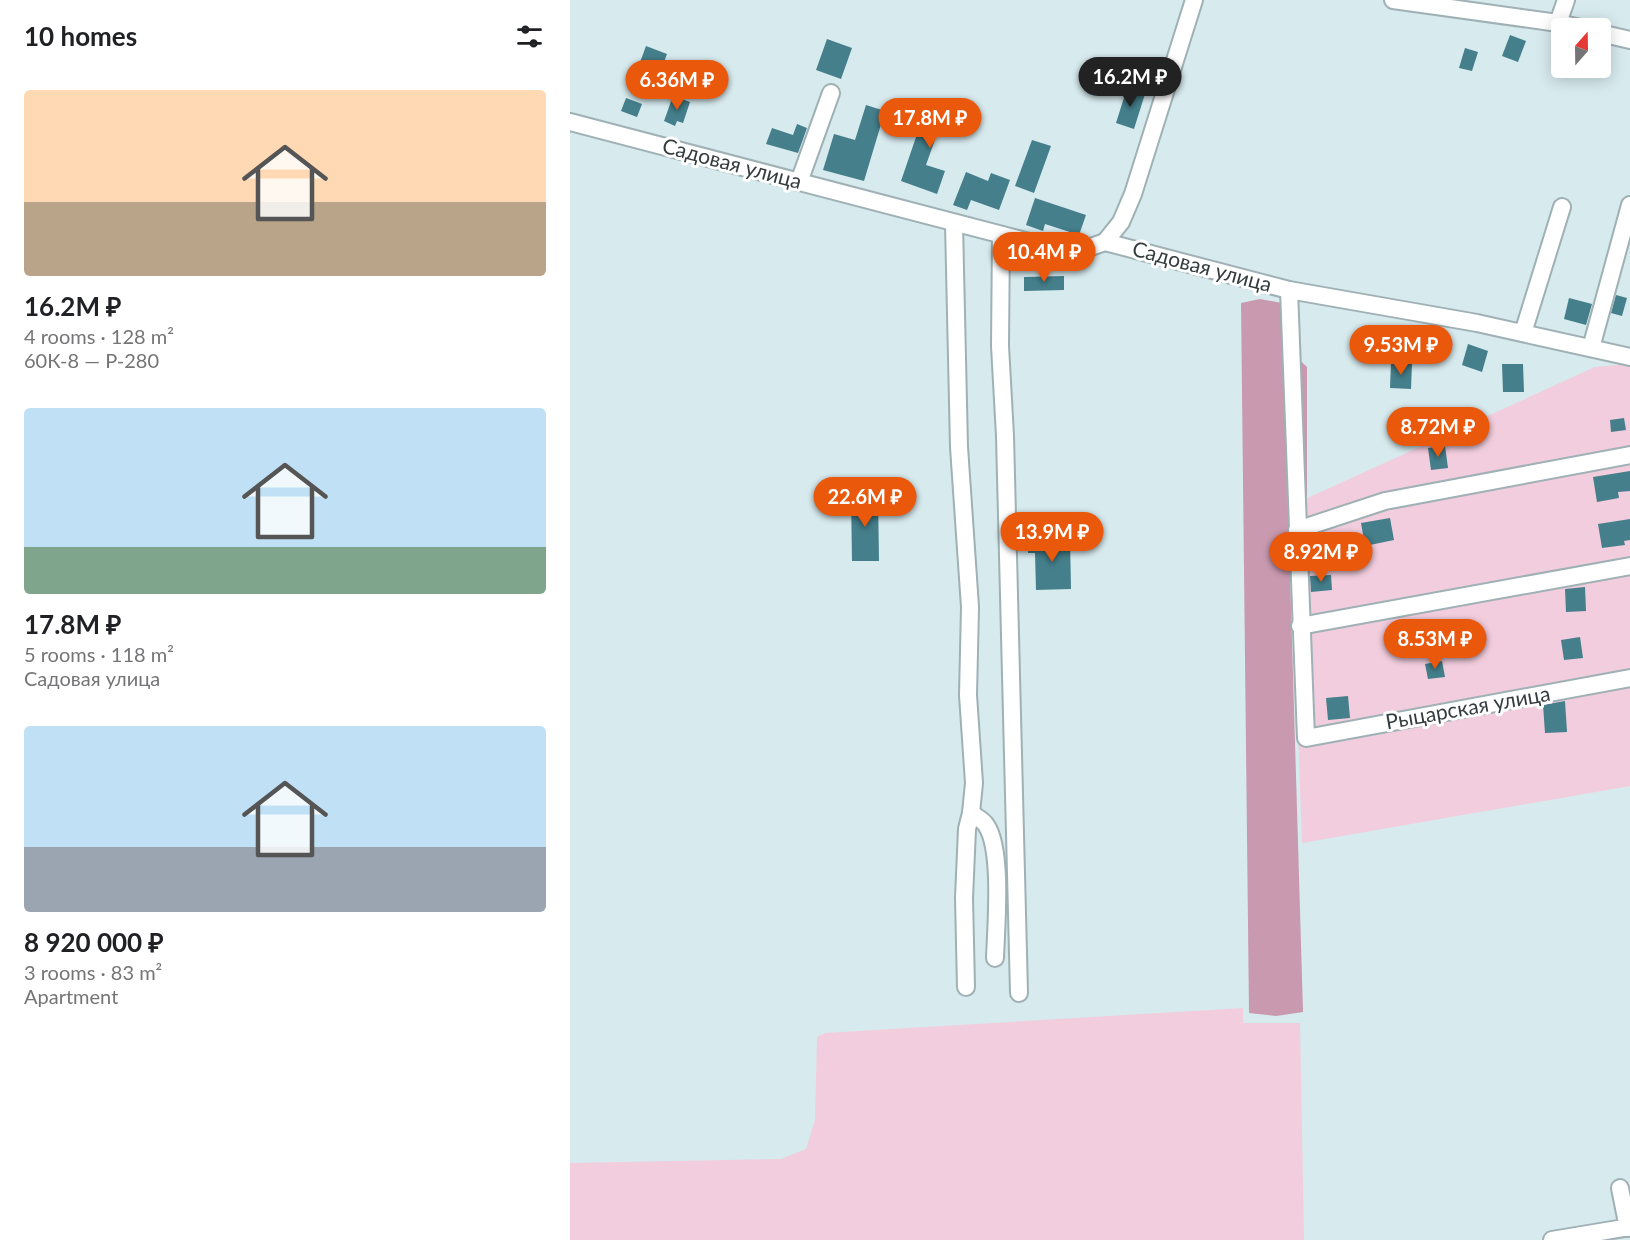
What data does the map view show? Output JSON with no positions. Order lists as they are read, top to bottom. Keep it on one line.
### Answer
{"streets":{"street":["Садовая улица","Рыцарская улица"]},"north":"top","page":{"heading":"10 homes","price":["16.2M ₽","6.36M ₽","17.8M ₽","10.4M ₽","9.53M ₽","8.72M ₽","22.6M ₽","13.9M ₽","8.92M ₽","8.53M ₽"],"list":[{"name":"16.2M ₽","note":"4 rooms · 128 m² · 60К-8 — Р-280"},{"name":"17.8M ₽","note":"5 rooms · 118 m² · Садовая улица"},{"name":"8 920 000 ₽","note":"3 rooms · 83 m² · Apartment"}]}}
